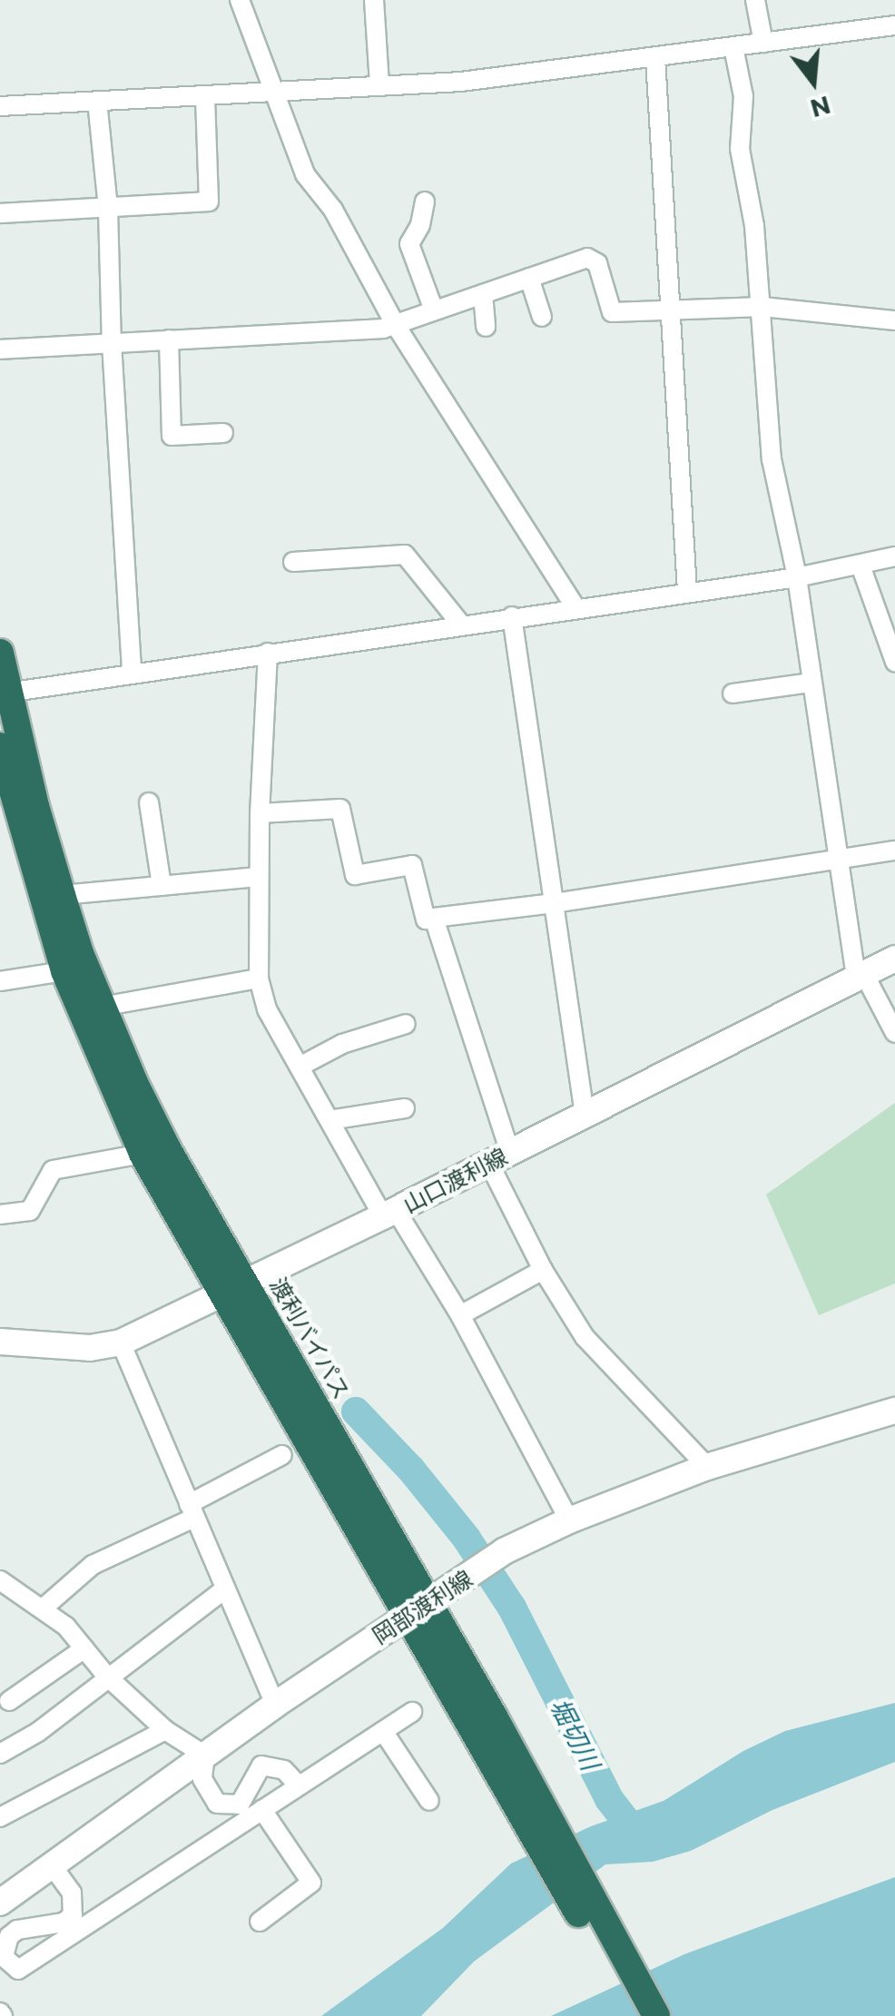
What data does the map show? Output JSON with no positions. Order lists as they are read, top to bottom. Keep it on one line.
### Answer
{"streets":{"highway":["渡利バイパス"],"main road":["山口渡利線","岡部渡利線"]},"crossings":[["山口渡利線","渡利バイパス"],["渡利バイパス","岡部渡利線"]],"water":["堀切川"],"north":"bottom"}
